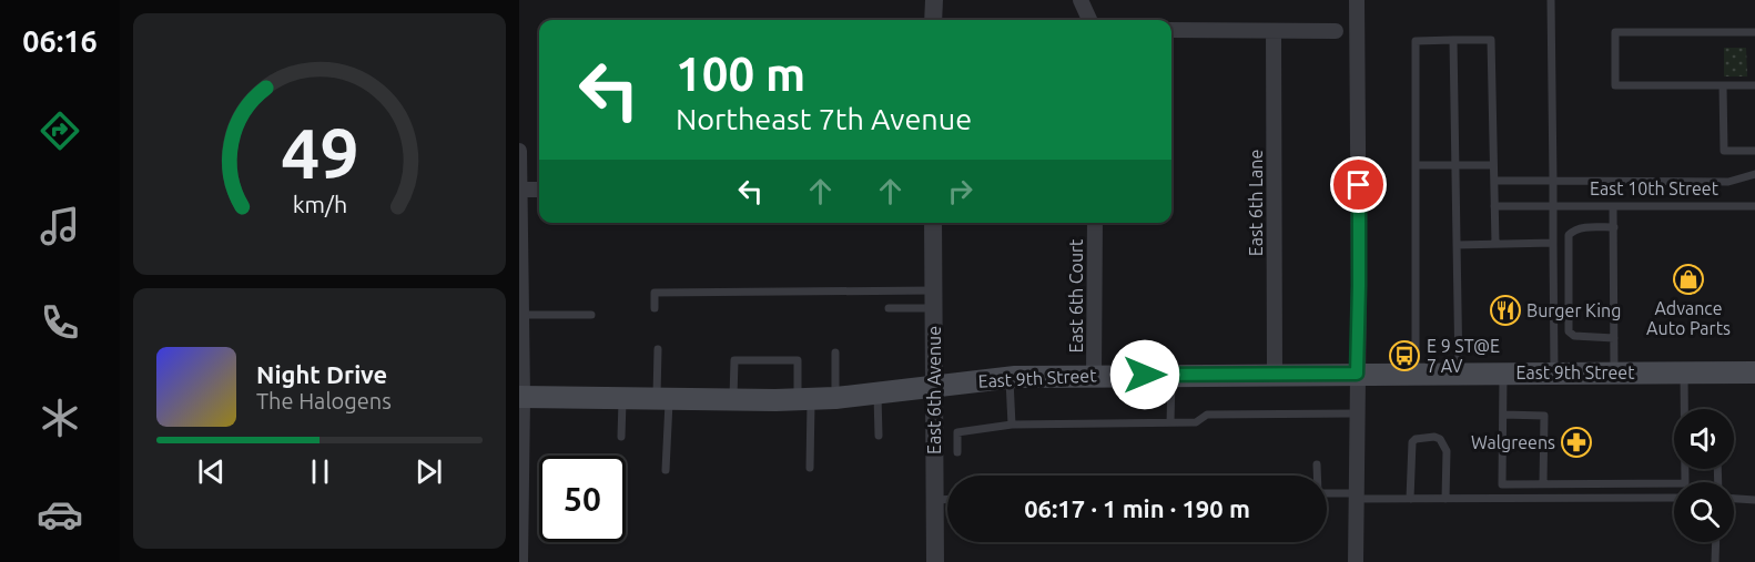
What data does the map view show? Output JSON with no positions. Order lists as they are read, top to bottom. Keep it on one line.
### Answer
{"streets":{"main road":["East 9th Street"],"street":["East 6th Lane","East 6th Court","East 6th Avenue"],"lane":["East 10th Street"]},"crossings":[["East 6th Lane","East 9th Street"],["East 6th Court","East 9th Street"],["East 9th Street","East 6th Avenue"]],"places":{"shop":["Advance Auto Parts"],"restaurant":["Burger King"],"bus stop":["E 9 ST@E 7 AV"],"pharmacy":["Walgreens"]},"page":{"tabs":"06:16","turn":["100 m","Northeast 7th Avenue"],"song":["Night Drive","The Halogens"],"limit":"50","trip":"06:17 · 1 min · 190 m","gauge":["49","km/h"]}}
